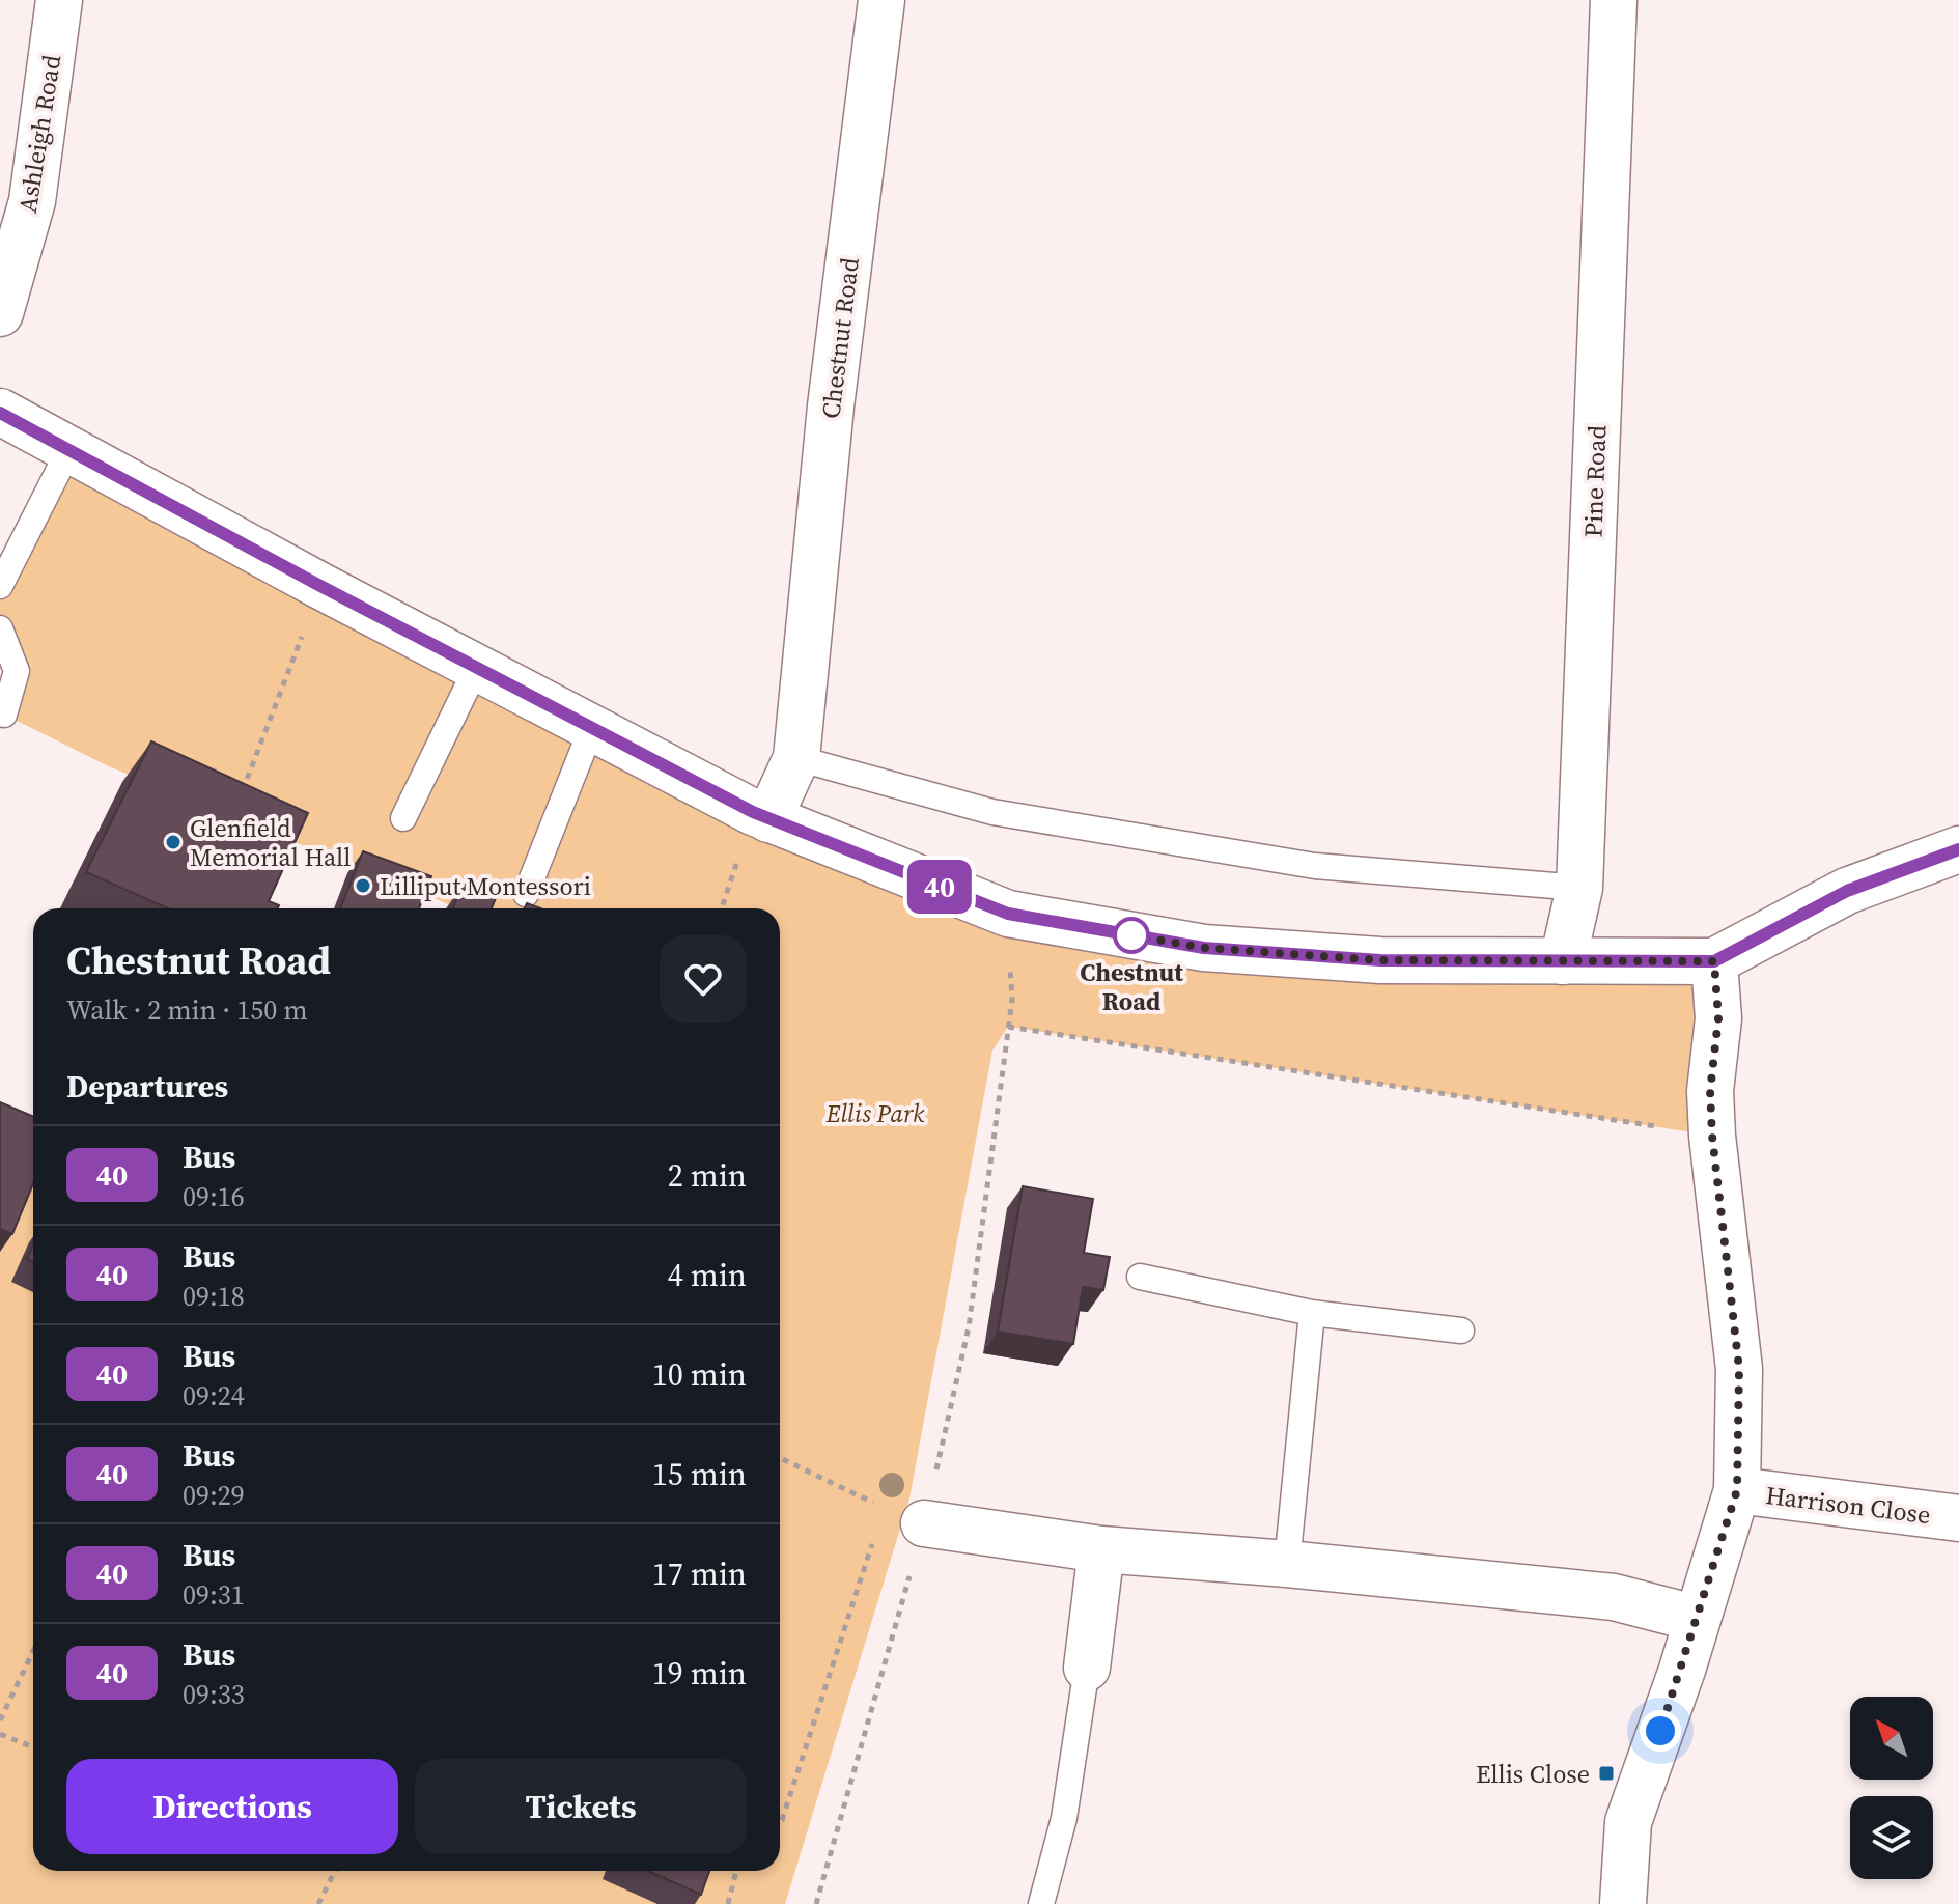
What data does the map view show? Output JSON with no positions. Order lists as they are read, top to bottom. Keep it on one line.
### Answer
{"streets":{"street":["Ashleigh Road","Chestnut Road","Pine Road","Harrison Close"]},"parks":["Ellis Park"],"places":{"other":["Glenfield Memorial Hall","Lilliput Montessori","Chestnut Road"],"transit":["Ellis Close"]},"lines":["bus line 40"],"north":"top left","page":{"on_map":"40","heading":[["Chestnut Road","Walk · 2 min · 150 m"],"Departures"],"list":[{"mark":"40","name":"Bus","note":"09:16","value":"2 min"},{"mark":"40","name":"Bus","note":"09:18","value":"4 min"},{"mark":"40","name":"Bus","note":"09:24","value":"10 min"},{"mark":"40","name":"Bus","note":"09:29","value":"15 min"},{"mark":"40","name":"Bus","note":"09:31","value":"17 min"},{"mark":"40","name":"Bus","note":"09:33","value":"19 min"}],"buttons":["Directions","Tickets"]}}
